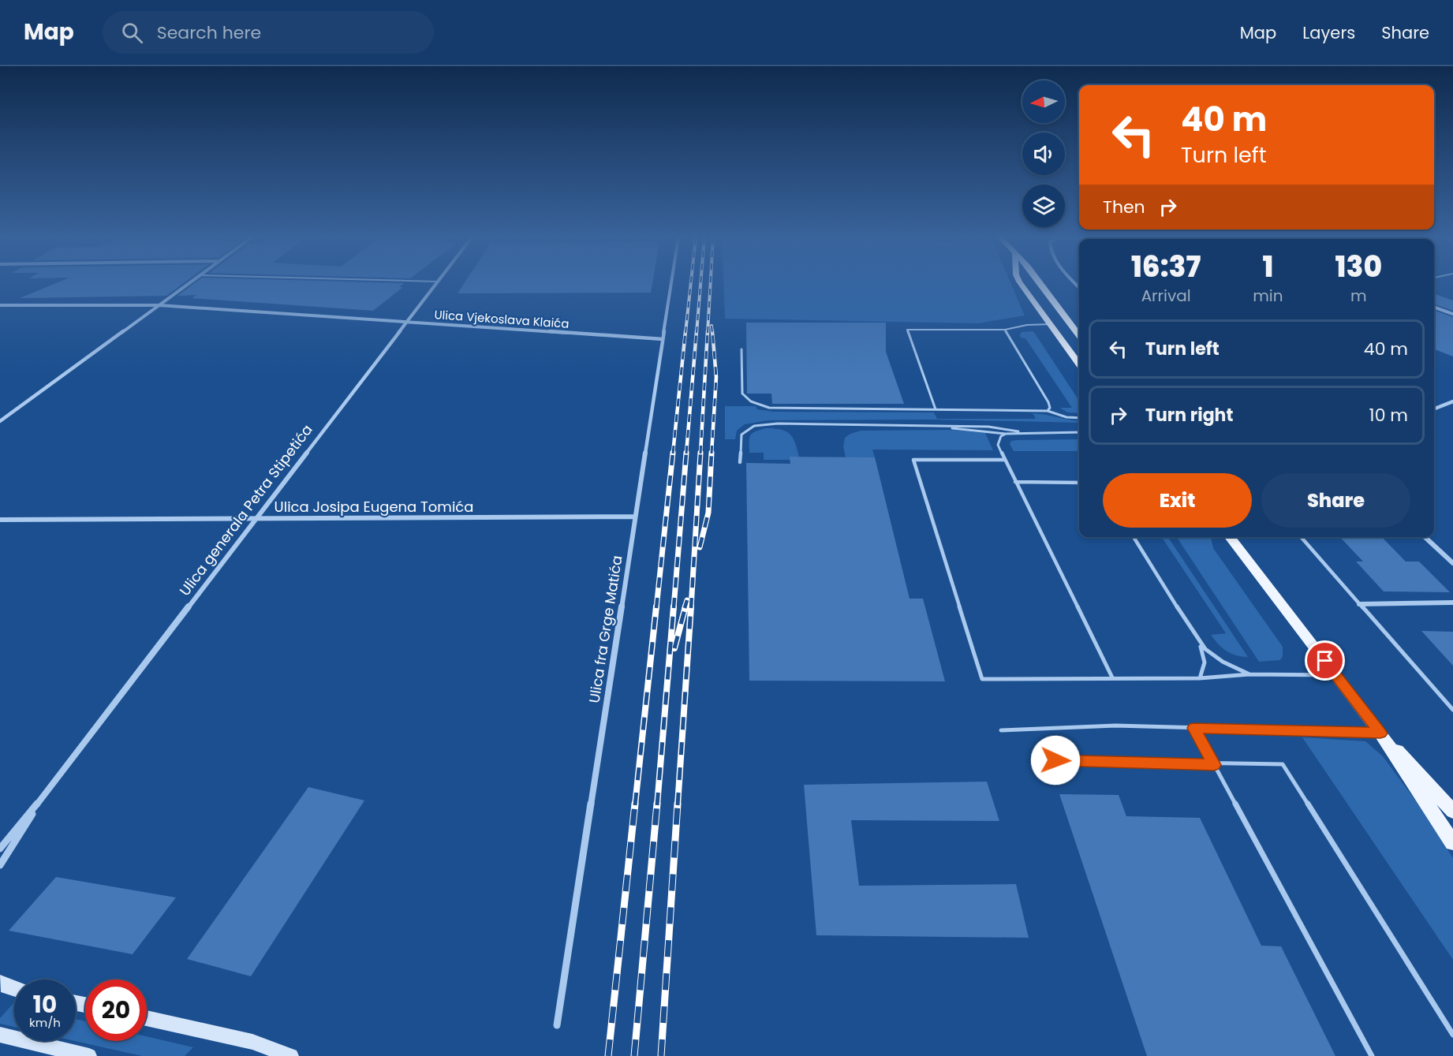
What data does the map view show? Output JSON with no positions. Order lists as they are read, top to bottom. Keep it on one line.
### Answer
{"streets":{"street":["Ulica Vjekoslava Klaića","Ulica Josipa Eugena Tomića","Ulica generala Petra Stipetića","Ulica fra Grge Matića"]},"crossings":[["Ulica Vjekoslava Klaića","Ulica generala Petra Stipetića"],["Ulica Vjekoslava Klaića","Ulica fra Grge Matića"],["Ulica Josipa Eugena Tomića","Ulica generala Petra Stipetića"],["Ulica Josipa Eugena Tomića","Ulica fra Grge Matića"]],"north":"left","page":{"header":"Map","search":"Search here","nav":["Map","Layers","Share"],"turn":["40 m","Turn left"],"then":"Then","eta":["16:37","Arrival","1","min","130","m"],"list":[{"name":"Turn left","value":"40 m"},{"name":"Turn right","value":"10 m"}],"buttons":["Exit","Share"],"speed":"10 km/h","limit":"20"}}
